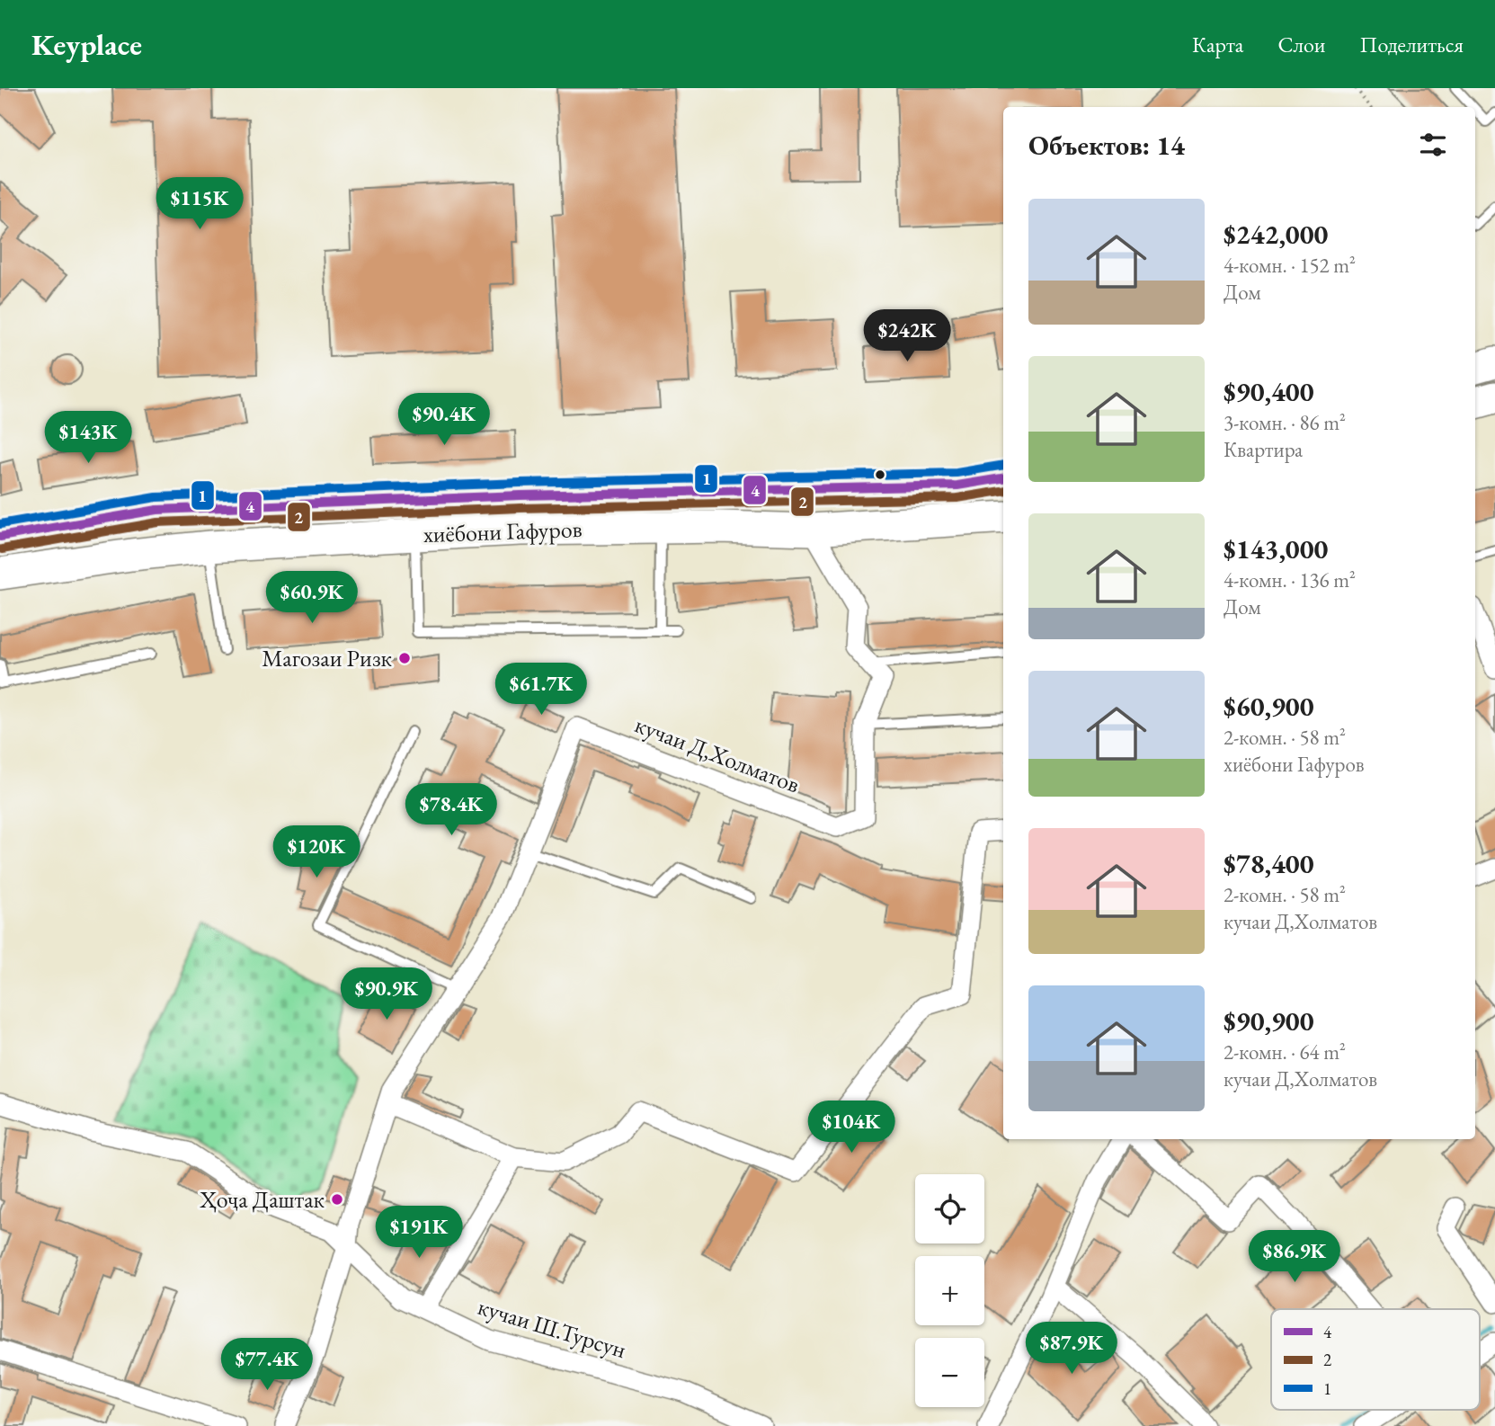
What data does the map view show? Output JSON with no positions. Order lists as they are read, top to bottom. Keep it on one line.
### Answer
{"streets":{"highway":["хиёбони Гафуров"],"street":["кучаи Д,Холматов","кучаи Ш.Турсун"]},"crossings":[["кучаи Д,Холматов","кучаи Ш.Турсун"]],"places":["Магозаи Ризк","Ҳоҷа Даштак"],"lines":["transit line 1","transit line 4","transit line 2"],"legend":["4","2","1"],"page":{"header":"Keyplace","nav":["Карта","Слои","Поделиться"],"heading":"Объектов: 14","price":["$115K","$242K","$90.4K","$143K","$60.9K","$61.7K","$78.4K","$120K","$90.9K","$104K","$191K","$86.9K","$87.9K","$77.4K"],"list":[{"name":"$242,000","note":"4-комн. · 152 m² · Дом"},{"name":"$90,400","note":"3-комн. · 86 m² · Квартира"},{"name":"$143,000","note":"4-комн. · 136 m² · Дом"},{"name":"$60,900","note":"2-комн. · 58 m² · хиёбони Гафуров"},{"name":"$78,400","note":"2-комн. · 58 m² · кучаи Д,Холматов"},{"name":"$90,900","note":"2-комн. · 64 m² · кучаи Д,Холматов"}],"map_buttons":["+","−"]}}
